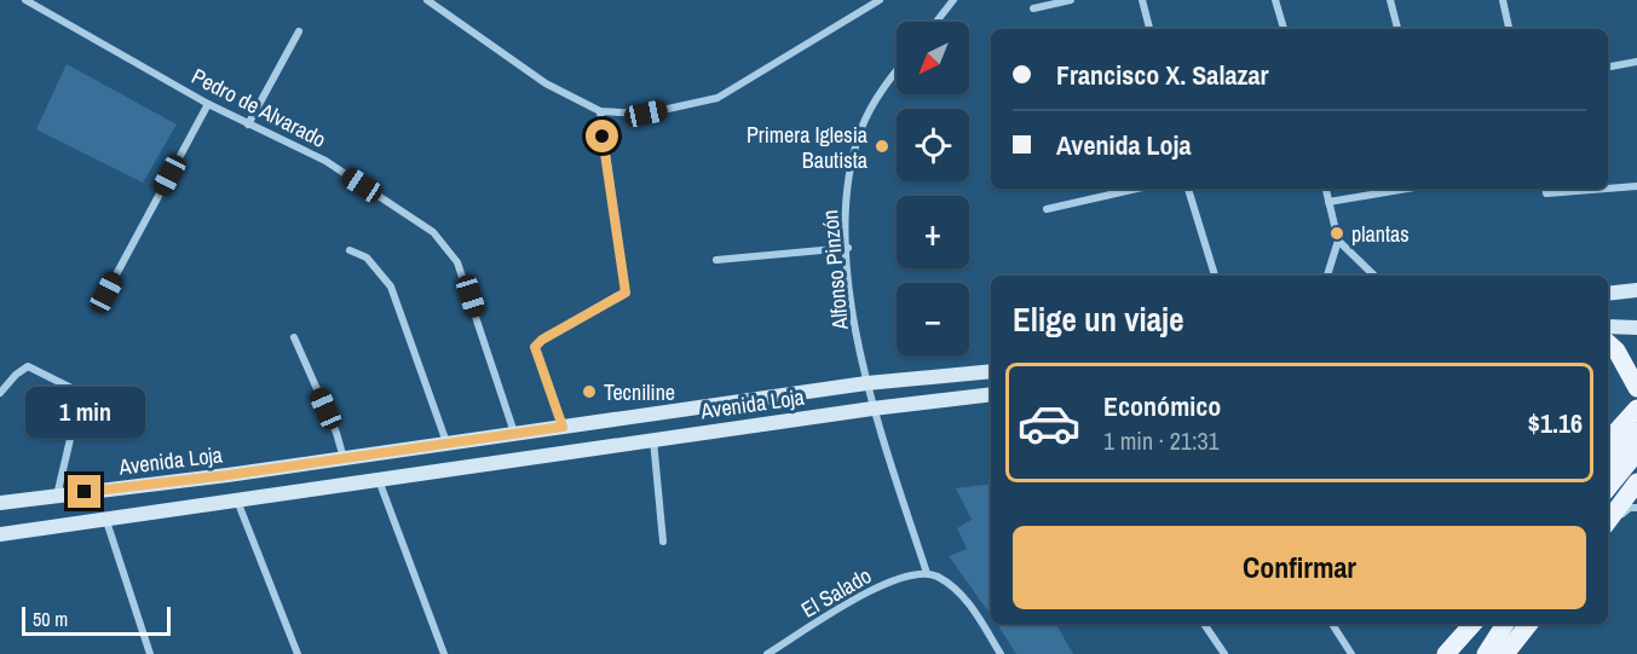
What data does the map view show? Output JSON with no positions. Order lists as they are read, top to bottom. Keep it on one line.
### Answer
{"streets":{"main road":["Avenida Loja"],"street":["Pedro de Alvarado","Alfonso Pinzón","El Salado"]},"crossings":[["Pedro de Alvarado","Avenida Loja"],["Alfonso Pinzón","Avenida Loja"],["Alfonso Pinzón","El Salado"]],"places":["Primera Iglesia Bautista","plantas","Tecniline"],"scale_bar":"50 m","north":"bottom left","page":{"map_buttons":["+","−"],"banner":["Francisco X. Salazar","Avenida Loja"],"heading":"Elige un viaje","list":[{"name":"Económico","note":"1 min · 21:31","value":"$1.16"}],"bubble":"1 min","buttons":"Confirmar","scale":"50 m"}}
